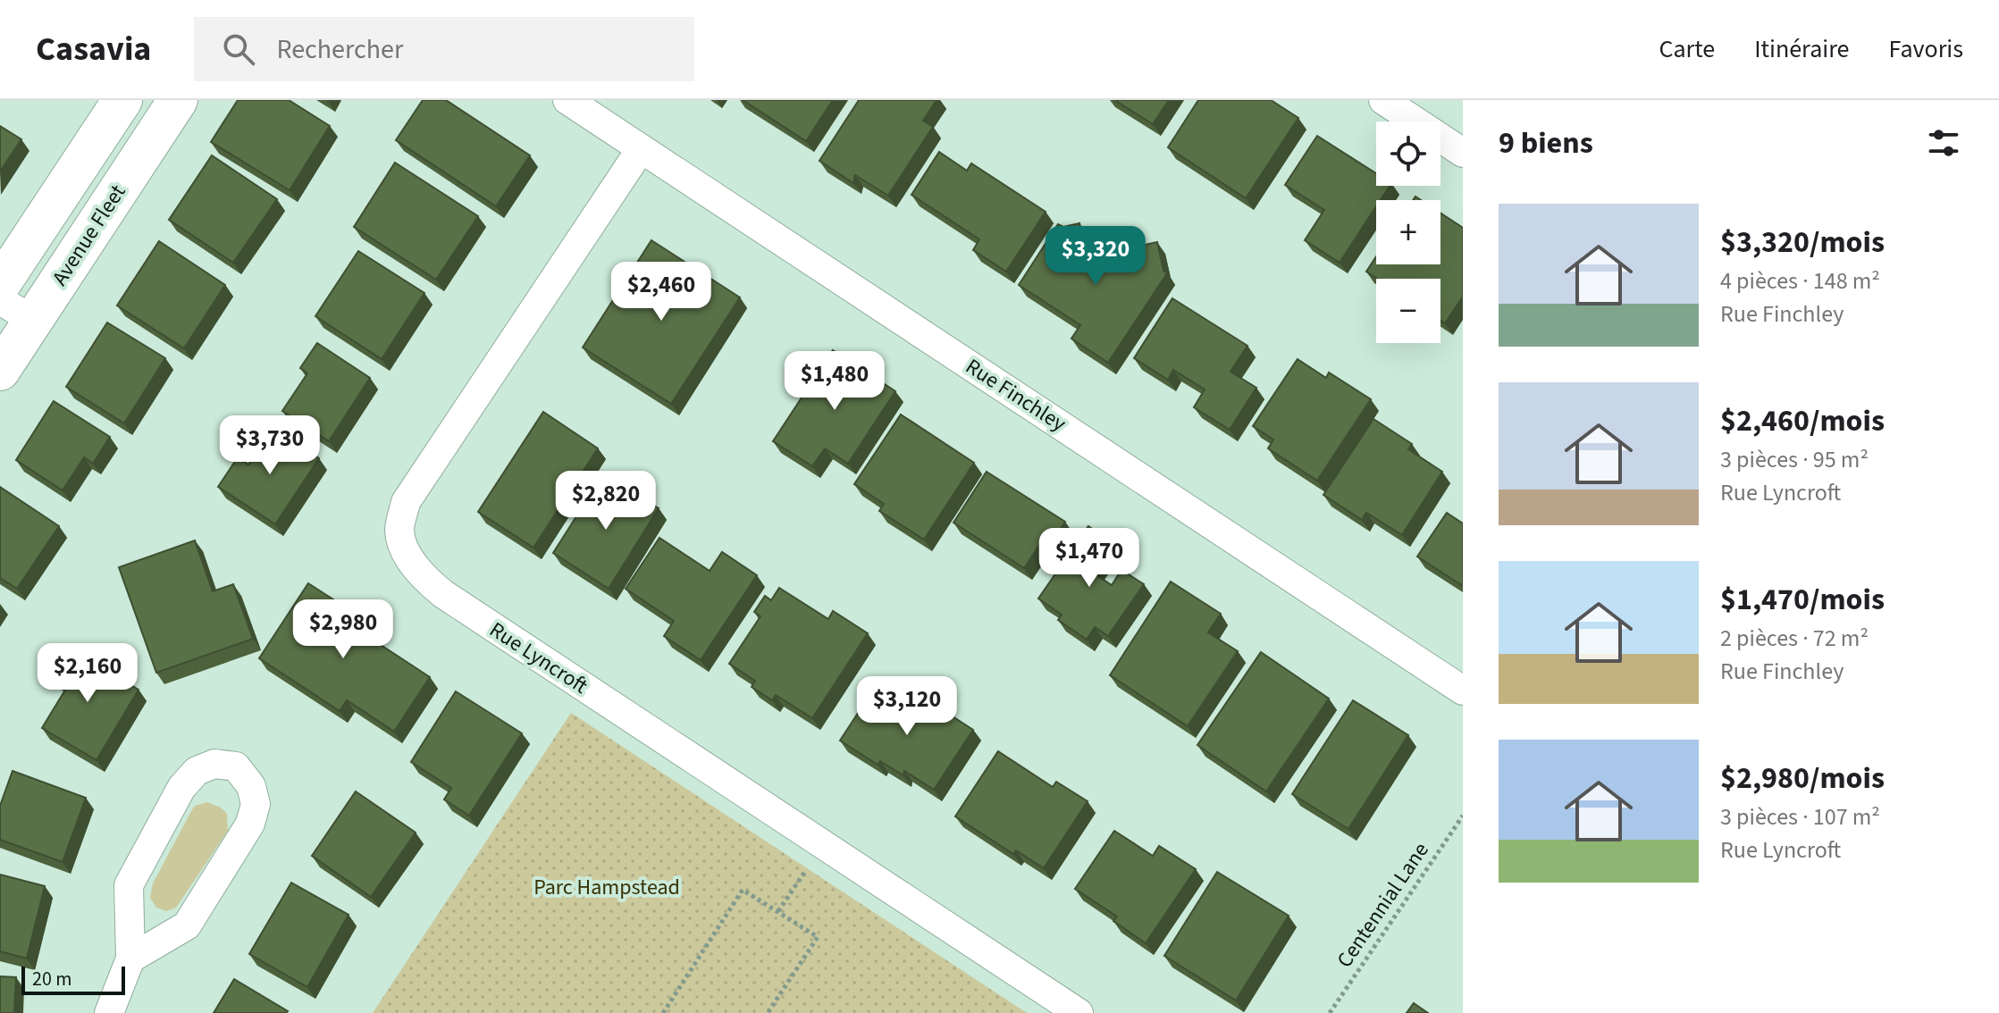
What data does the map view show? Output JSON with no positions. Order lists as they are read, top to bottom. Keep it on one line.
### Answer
{"streets":{"main road":["Avenue Fleet"],"street":["Rue Finchley","Rue Lyncroft"],"path":["Centennial Lane"]},"crossings":[["Rue Finchley","Rue Lyncroft"]],"parks":["Parc Hampstead"],"scale_bar":"20 m","page":{"header":"Casavia","search":"Rechercher","nav":["Carte","Itinéraire","Favoris"],"heading":"9 biens","map_buttons":["+","−"],"list":[{"name":"$3,320/mois","note":"4 pièces · 148 m² · Rue Finchley"},{"name":"$2,460/mois","note":"3 pièces · 95 m² · Rue Lyncroft"},{"name":"$1,470/mois","note":"2 pièces · 72 m² · Rue Finchley"},{"name":"$2,980/mois","note":"3 pièces · 107 m² · Rue Lyncroft"}],"price":["$3,320","$2,460","$1,480","$3,730","$2,820","$1,470","$2,980","$2,160","$3,120"],"scale":"20 m"}}
